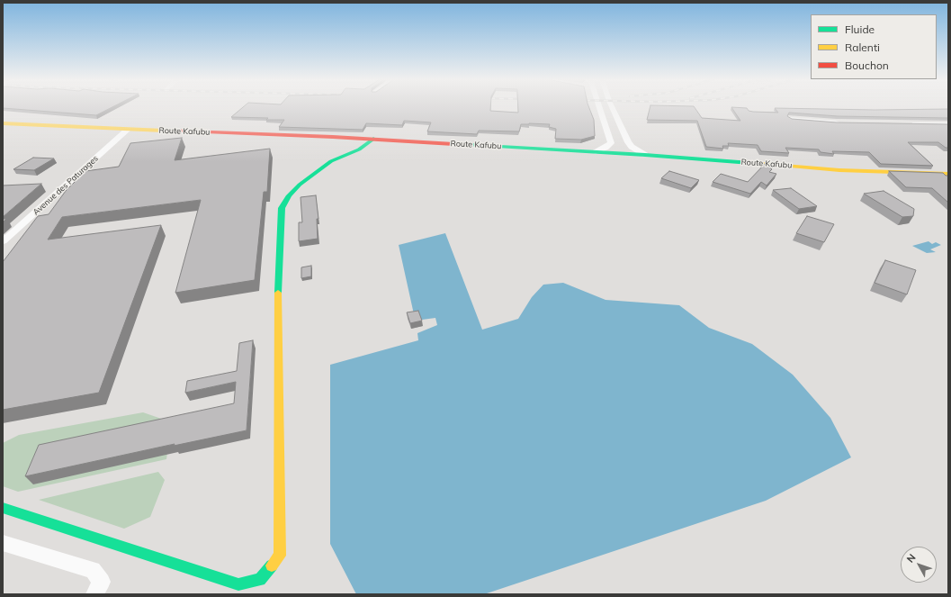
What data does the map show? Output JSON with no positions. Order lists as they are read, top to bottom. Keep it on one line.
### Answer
{"streets":{"main road":["Route Kafubu"],"street":["Avenue des Paturages"]},"crossings":[["Route Kafubu","Avenue des Paturages"]],"legend":["Fluide","Ralenti","Bouchon"],"north":"top left"}
